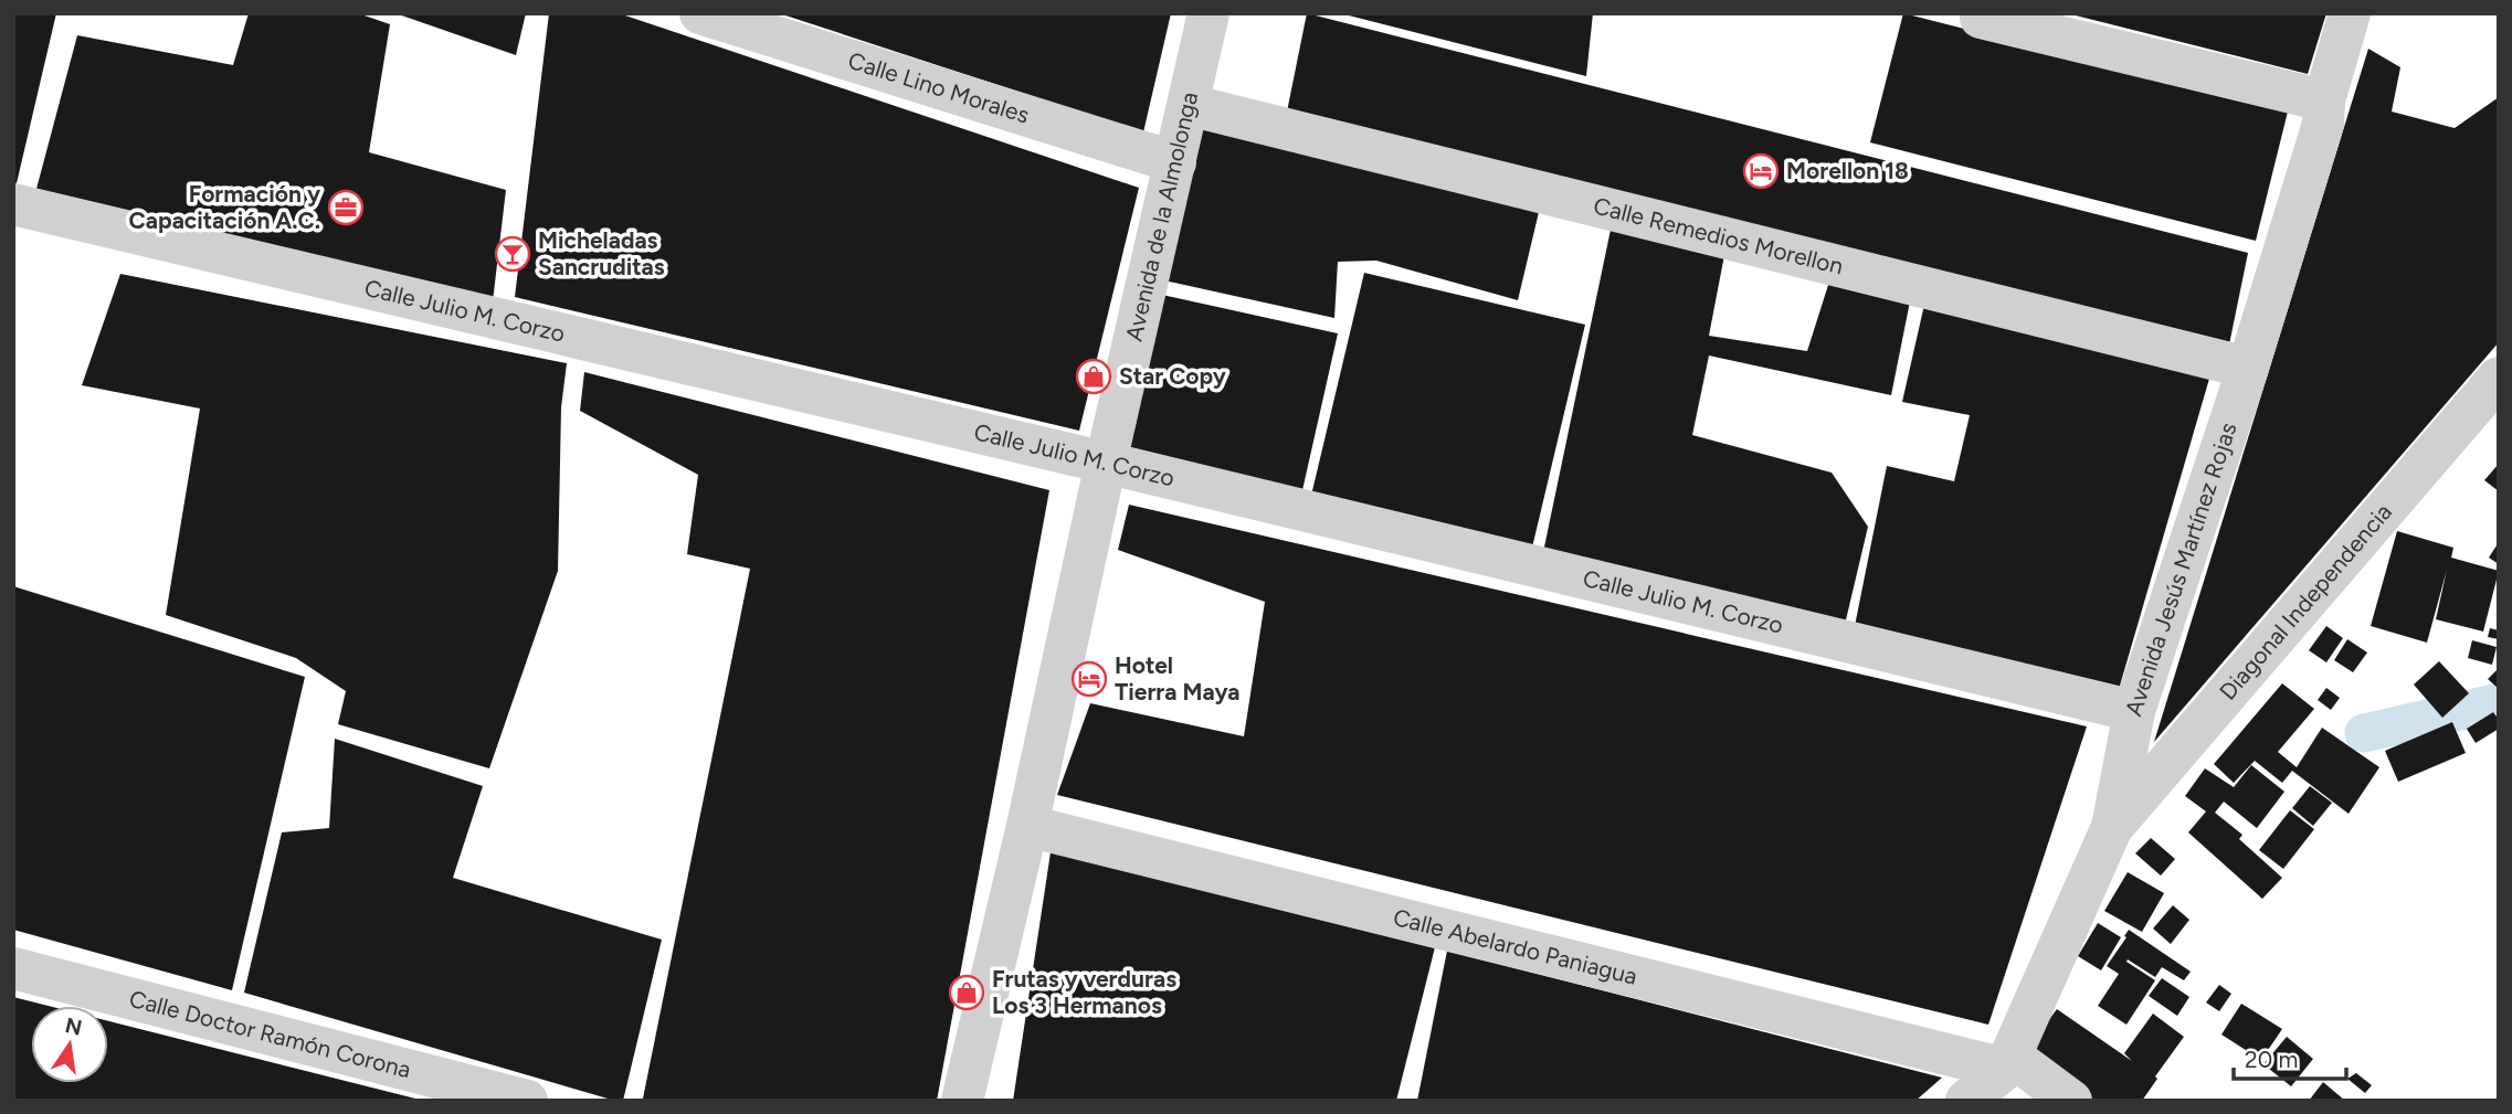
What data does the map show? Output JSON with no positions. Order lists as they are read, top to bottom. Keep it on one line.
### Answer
{"streets":{"street":["Calle Lino Morales","Avenida de la Almolonga","Calle Remedios Morellon","Calle Julio M. Corzo","Avenida Jesús Martínez Rojas","Diagonal Independencia","Calle Abelardo Paniagua","Calle Doctor Ramón Corona"]},"crossings":[["Calle Lino Morales","Avenida de la Almolonga"],["Avenida de la Almolonga","Calle Remedios Morellon"],["Avenida de la Almolonga","Calle Julio M. Corzo"],["Avenida de la Almolonga","Calle Abelardo Paniagua"],["Calle Remedios Morellon","Avenida Jesús Martínez Rojas"],["Calle Julio M. Corzo","Avenida Jesús Martínez Rojas"],["Avenida Jesús Martínez Rojas","Diagonal Independencia"],["Avenida Jesús Martínez Rojas","Calle Abelardo Paniagua"]],"places":{"hotel":["Morellon 18","Hotel Tierra Maya"],"office":["Formación y Capacitación A.C."],"bar":["Micheladas Sancruditas"],"shop":["Star Copy","Frutas y verduras Los 3 Hermanos"]},"scale_bar":"20 m","north":"top"}
